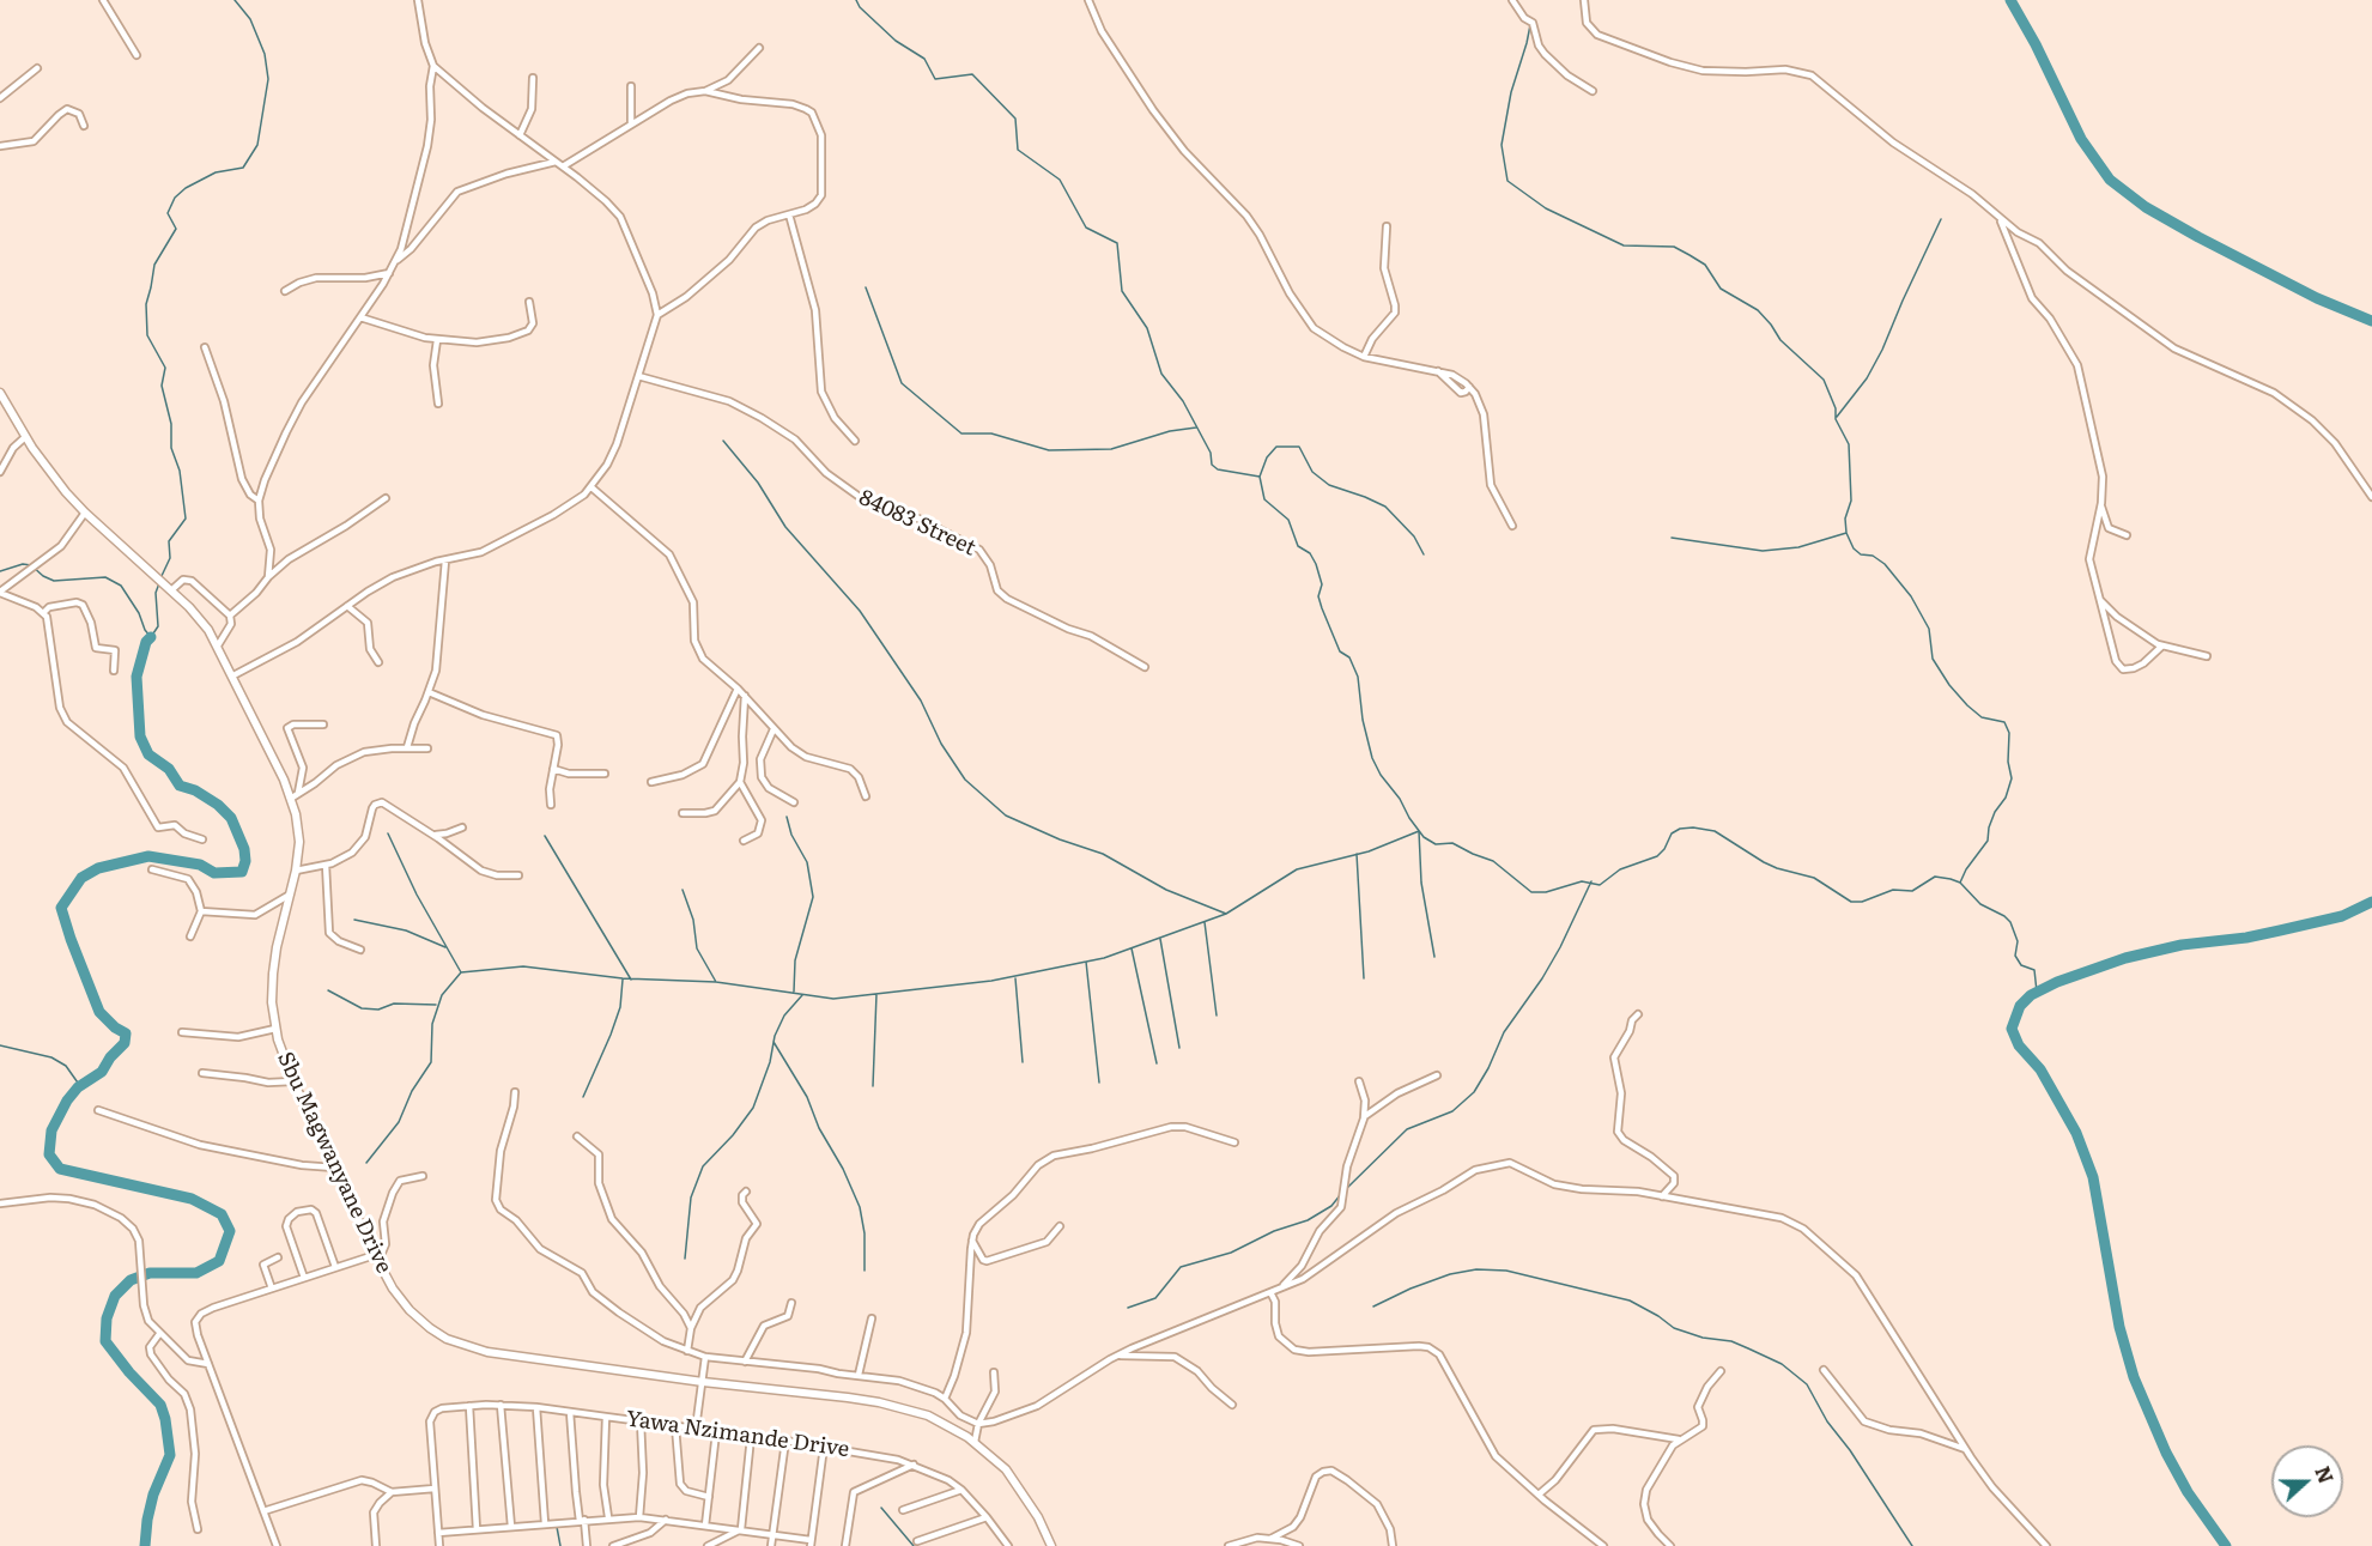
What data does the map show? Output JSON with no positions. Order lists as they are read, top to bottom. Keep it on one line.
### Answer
{"streets":{"main road":["Sbu Magwanyane Drive"],"street":["84083 Street","Yawa Nzimande Drive"]},"north":"right"}
